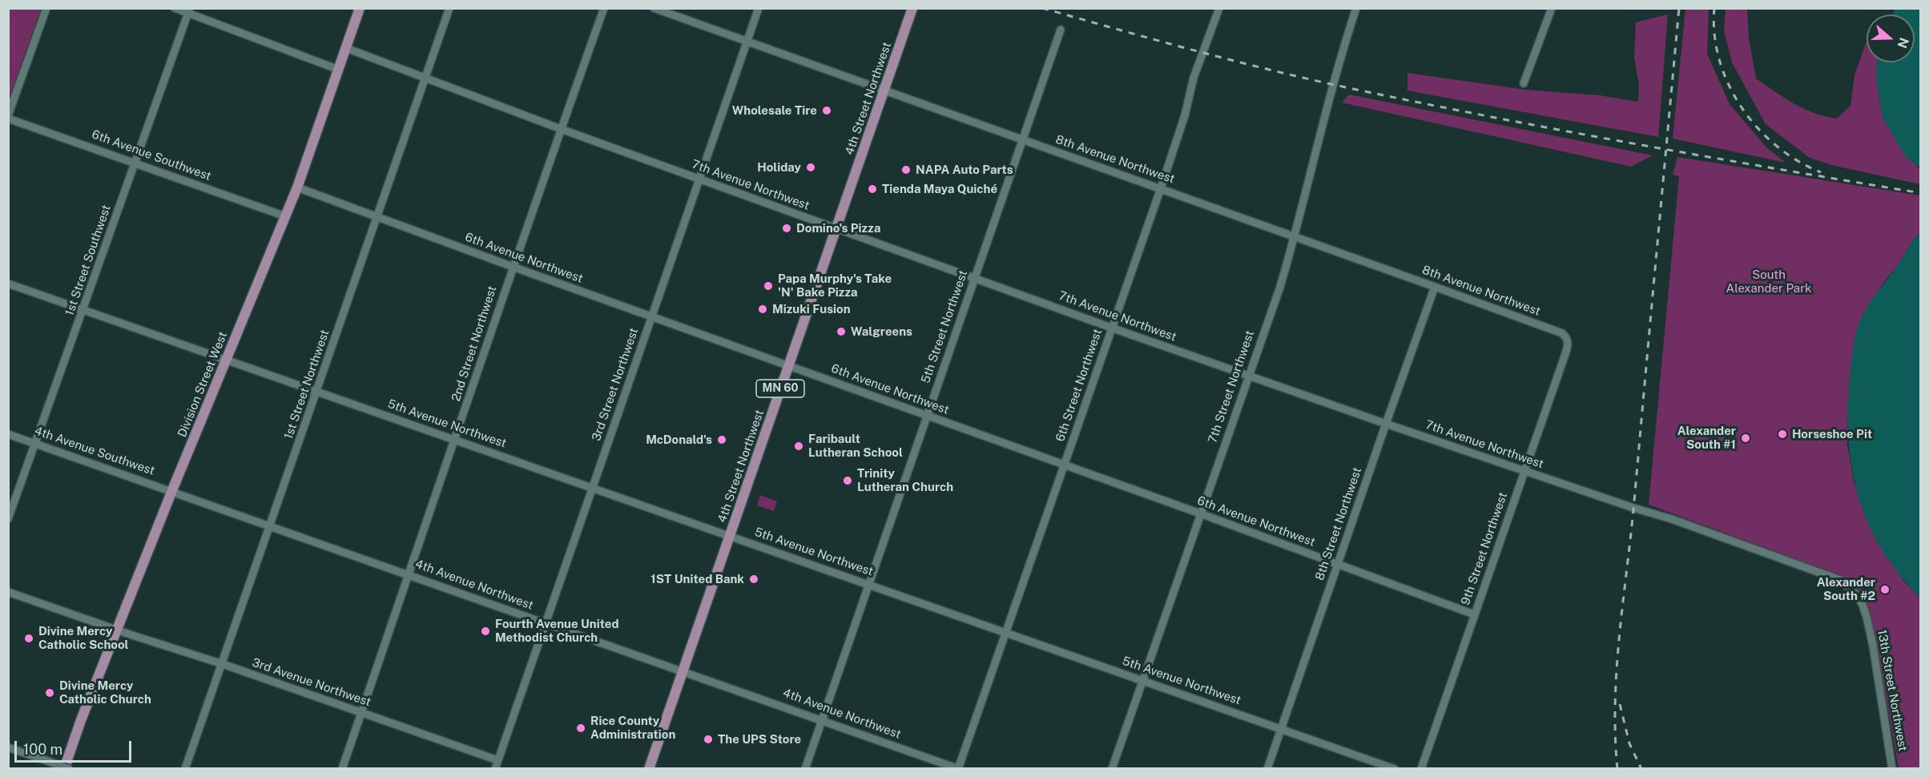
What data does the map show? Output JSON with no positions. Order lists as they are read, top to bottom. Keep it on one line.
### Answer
{"streets":{"main road":["4th Street Northwest","Division Street West","MN 60"],"street":["6th Avenue Southwest","8th Avenue Northwest","7th Avenue Northwest","6th Avenue Northwest","1st Street Southwest","5th Street Northwest","2nd Street Northwest","1st Street Northwest","3rd Street Northwest","6th Street Northwest","7th Street Northwest","5th Avenue Northwest","4th Avenue Southwest","8th Street Northwest","9th Street Northwest","4th Avenue Northwest","3rd Avenue Northwest","13th Street Northwest"]},"crossings":[["4th Street Northwest","8th Avenue Northwest"],["4th Street Northwest","7th Avenue Northwest"],["4th Street Northwest","6th Avenue Northwest"],["4th Street Northwest","5th Avenue Northwest"],["4th Street Northwest","4th Avenue Northwest"],["6th Avenue Southwest","1st Street Southwest"],["6th Avenue Southwest","Division Street West"],["8th Avenue Northwest","5th Street Northwest"],["8th Avenue Northwest","3rd Street Northwest"],["8th Avenue Northwest","6th Street Northwest"],["8th Avenue Northwest","7th Street Northwest"],["8th Avenue Northwest","8th Street Northwest"],["8th Avenue Northwest","9th Street Northwest"],["7th Avenue Northwest","5th Street Northwest"],["7th Avenue Northwest","2nd Street Northwest"],["7th Avenue Northwest","Division Street West"],["7th Avenue Northwest","1st Street Northwest"],["7th Avenue Northwest","3rd Street Northwest"],["7th Avenue Northwest","6th Street Northwest"],["7th Avenue Northwest","7th Street Northwest"],["7th Avenue Northwest","8th Street Northwest"],["7th Avenue Northwest","9th Street Northwest"],["7th Avenue Northwest","13th Street Northwest"],["6th Avenue Northwest","5th Street Northwest"],["6th Avenue Northwest","2nd Street Northwest"],["6th Avenue Northwest","Division Street West"],["6th Avenue Northwest","1st Street Northwest"],["6th Avenue Northwest","3rd Street Northwest"],["6th Avenue Northwest","6th Street Northwest"],["6th Avenue Northwest","7th Street Northwest"],["6th Avenue Northwest","8th Street Northwest"],["6th Avenue Northwest","9th Street Northwest"],["1st Street Southwest","5th Avenue Northwest"],["1st Street Southwest","4th Avenue Southwest"],["5th Street Northwest","5th Avenue Northwest"],["5th Street Northwest","4th Avenue Northwest"],["2nd Street Northwest","5th Avenue Northwest"],["2nd Street Northwest","4th Avenue Northwest"],["2nd Street Northwest","3rd Avenue Northwest"],["Division Street West","5th Avenue Northwest"],["Division Street West","4th Avenue Southwest"],["Division Street West","4th Avenue Northwest"],["Division Street West","3rd Avenue Northwest"],["1st Street Northwest","5th Avenue Northwest"],["1st Street Northwest","4th Avenue Northwest"],["1st Street Northwest","3rd Avenue Northwest"],["3rd Street Northwest","5th Avenue Northwest"],["3rd Street Northwest","4th Avenue Northwest"],["3rd Street Northwest","3rd Avenue Northwest"],["6th Street Northwest","5th Avenue Northwest"],["6th Street Northwest","4th Avenue Northwest"],["7th Street Northwest","5th Avenue Northwest"],["5th Avenue Northwest","8th Street Northwest"],["4th Avenue Southwest","4th Avenue Northwest"]],"parks":["South Alexander Park"],"places":["Wholesale Tire","Holiday","NAPA Auto Parts","Tienda Maya Quiché","Domino's Pizza","Papa Murphy's Take 'N' Bake Pizza","Mizuki Fusion","Walgreens","Horseshoe Pit","Alexander South #1","McDonald's","Faribault Lutheran School","Trinity Lutheran Church","1ST United Bank","Alexander South #2","Fourth Avenue United Methodist Church","Divine Mercy Catholic School","Divine Mercy Catholic Church","Rice County Administration","The UPS Store"],"scale_bar":"100 m","north":"right"}
